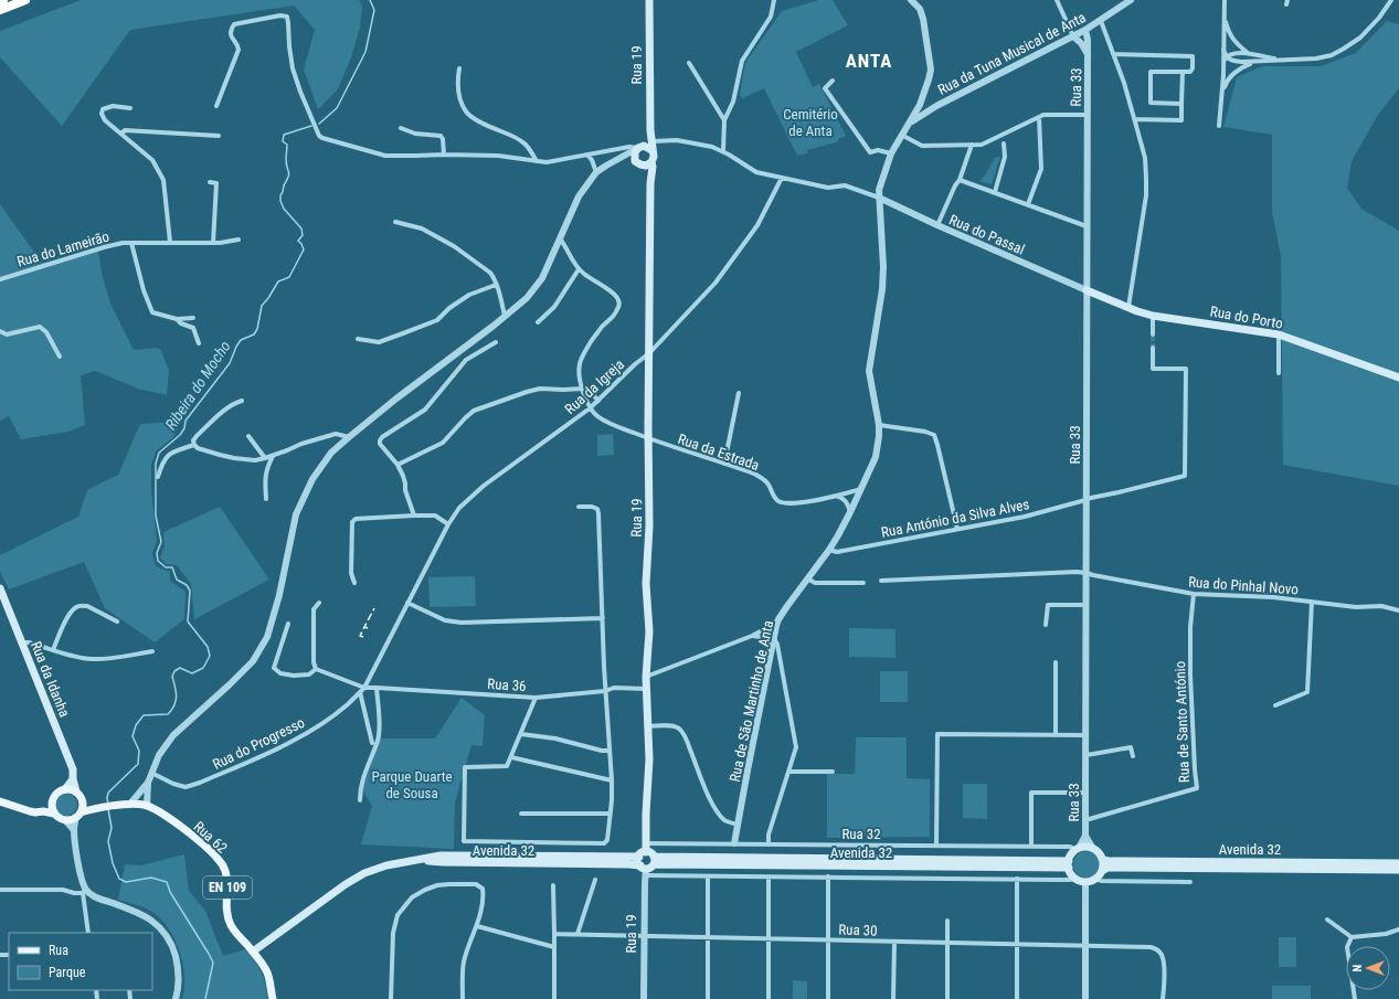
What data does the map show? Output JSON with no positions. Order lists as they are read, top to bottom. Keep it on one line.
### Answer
{"streets":{"main road":["Rua 19","Rua do Porto","Rua da Idanha","Rua 62","Avenida 32","EN 109"],"street":["Rua da Tuna Musical de Anta","Rua 33","Rua do Passal","Rua do Lameirão","Rua da Igreja","Rua da Estrada","Rua António da Silva Alves","Rua do Pinhal Novo","Rua 36","Rua de São Martinho de Anta","Rua de Santo António","Rua do Progresso","Rua 32","Rua 30"]},"crossings":[["Rua da Tuna Musical de Anta","Rua 33"],["Rua da Tuna Musical de Anta","Rua de São Martinho de Anta"],["Rua 19","Rua da Igreja"],["Rua 19","Rua da Estrada"],["Rua 19","Rua 36"],["Rua 19","Rua 32"],["Rua 19","Avenida 32"],["Rua 19","Rua 30"],["Rua 33","Rua do Passal"],["Rua 33","Rua do Porto"],["Rua 33","Rua António da Silva Alves"],["Rua 33","Rua do Pinhal Novo"],["Rua 33","Rua de Santo António"],["Rua 33","Rua 32"],["Rua 33","Avenida 32"],["Rua do Passal","Rua do Porto"],["Rua do Passal","Rua de São Martinho de Anta"],["Rua da Igreja","Rua da Estrada"],["Rua da Igreja","Rua 36"],["Rua da Igreja","Rua do Progresso"],["Rua da Estrada","Rua de São Martinho de Anta"],["Rua António da Silva Alves","Rua de São Martinho de Anta"],["Rua do Pinhal Novo","Rua de Santo António"],["Rua da Idanha","Rua 62"],["Rua da Idanha","EN 109"],["Rua 36","Rua do Progresso"],["Rua de São Martinho de Anta","Rua 32"],["Rua 32","Avenida 32"],["Rua 62","Avenida 32"],["Rua 62","EN 109"]],"districts":["ANTA"],"water":["Ribeira do Mocho"],"parks":["Cemitério de Anta","Parque Duarte de Sousa"],"legend":["Rua","Parque"],"north":"left"}
